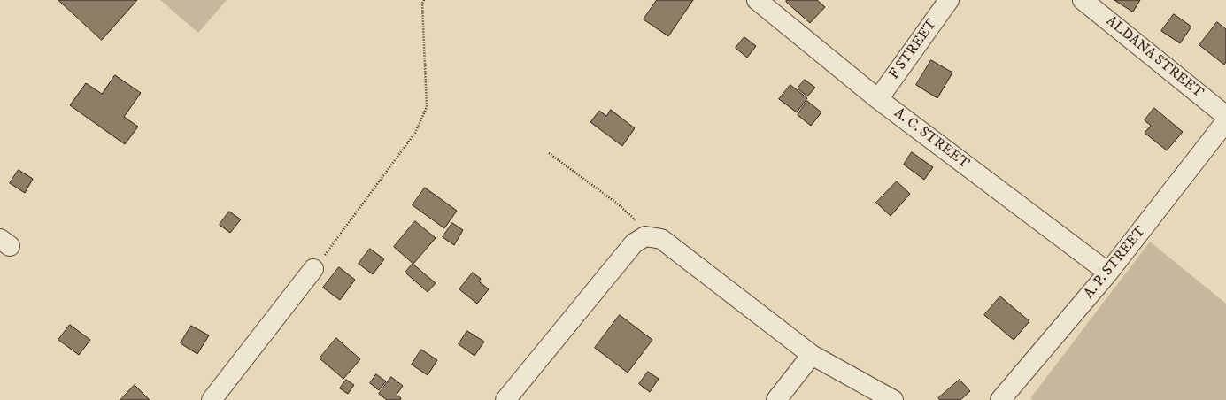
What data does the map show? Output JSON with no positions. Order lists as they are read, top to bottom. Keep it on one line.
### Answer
{"streets":{"street":["F STREET","ALDANA STREET","A. C. STREET","A. P. STREET"]},"crossings":[["F STREET","A. C. STREET"],["A. C. STREET","A. P. STREET"]]}
